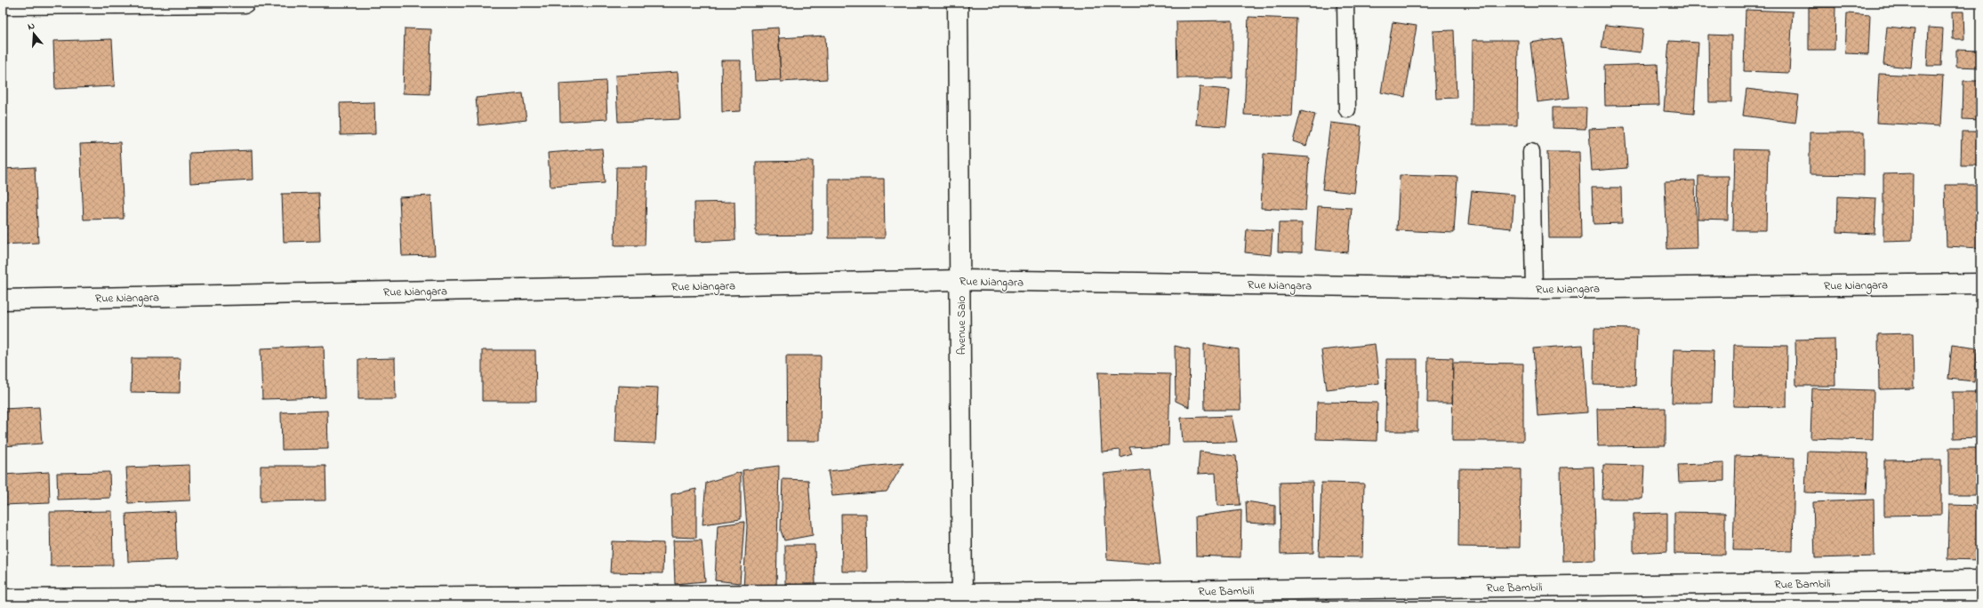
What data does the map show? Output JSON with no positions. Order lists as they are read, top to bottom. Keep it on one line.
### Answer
{"streets":{"street":["Rue Niangara","Avenue Saio","Rue Bambili"]},"crossings":[["Rue Niangara","Avenue Saio"],["Avenue Saio","Rue Bambili"]],"north":"top"}
